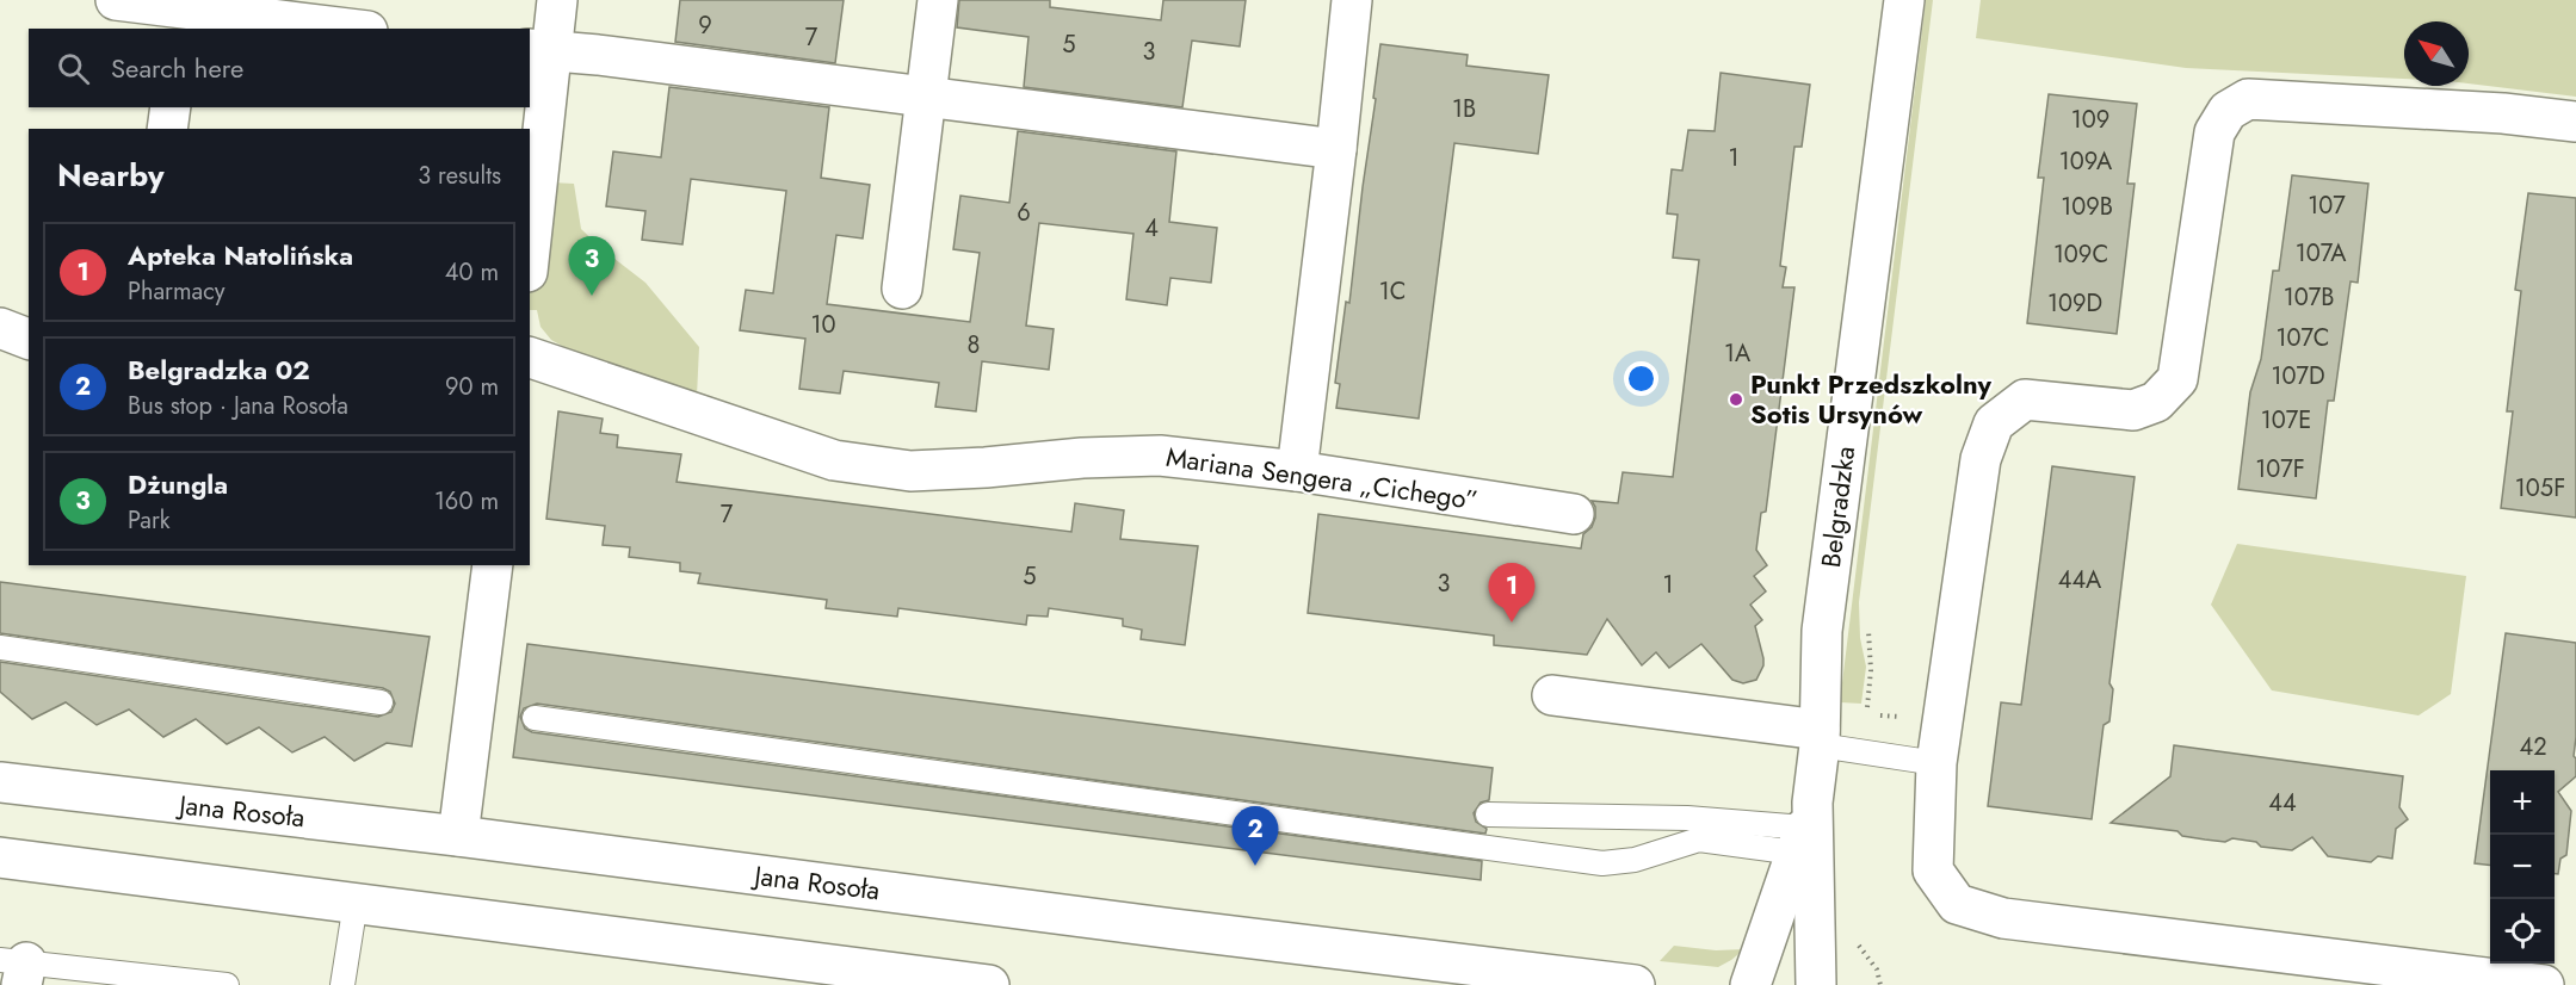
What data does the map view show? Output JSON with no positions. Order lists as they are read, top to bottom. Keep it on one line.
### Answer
{"streets":{"street":["Mariana Sengera „Cichego”","Belgradzka","Jana Rosoła"]},"places":["Punkt Przedszkolny Sotis Ursynów"],"house_numbers":["9","7","5","3","1B","109","1","109A","107","109B","6","4","107A","109C","1C","107B","109D","10","107C","8","1A","107D","107E","107F","105F","7","5","44A","3","1","42","44"],"north":"top left","page":{"search":"Search here","heading":["Nearby","3 results"],"list":[{"mark":"1","name":"Apteka Natolińska","note":"Pharmacy","value":"40 m"},{"mark":"2","name":"Belgradzka 02","note":"Bus stop · Jana Rosoła","value":"90 m"},{"mark":"3","name":"Dżungla","note":"Park","value":"160 m"}],"pins":["3","1","2"],"map_buttons":["+","−"]}}
